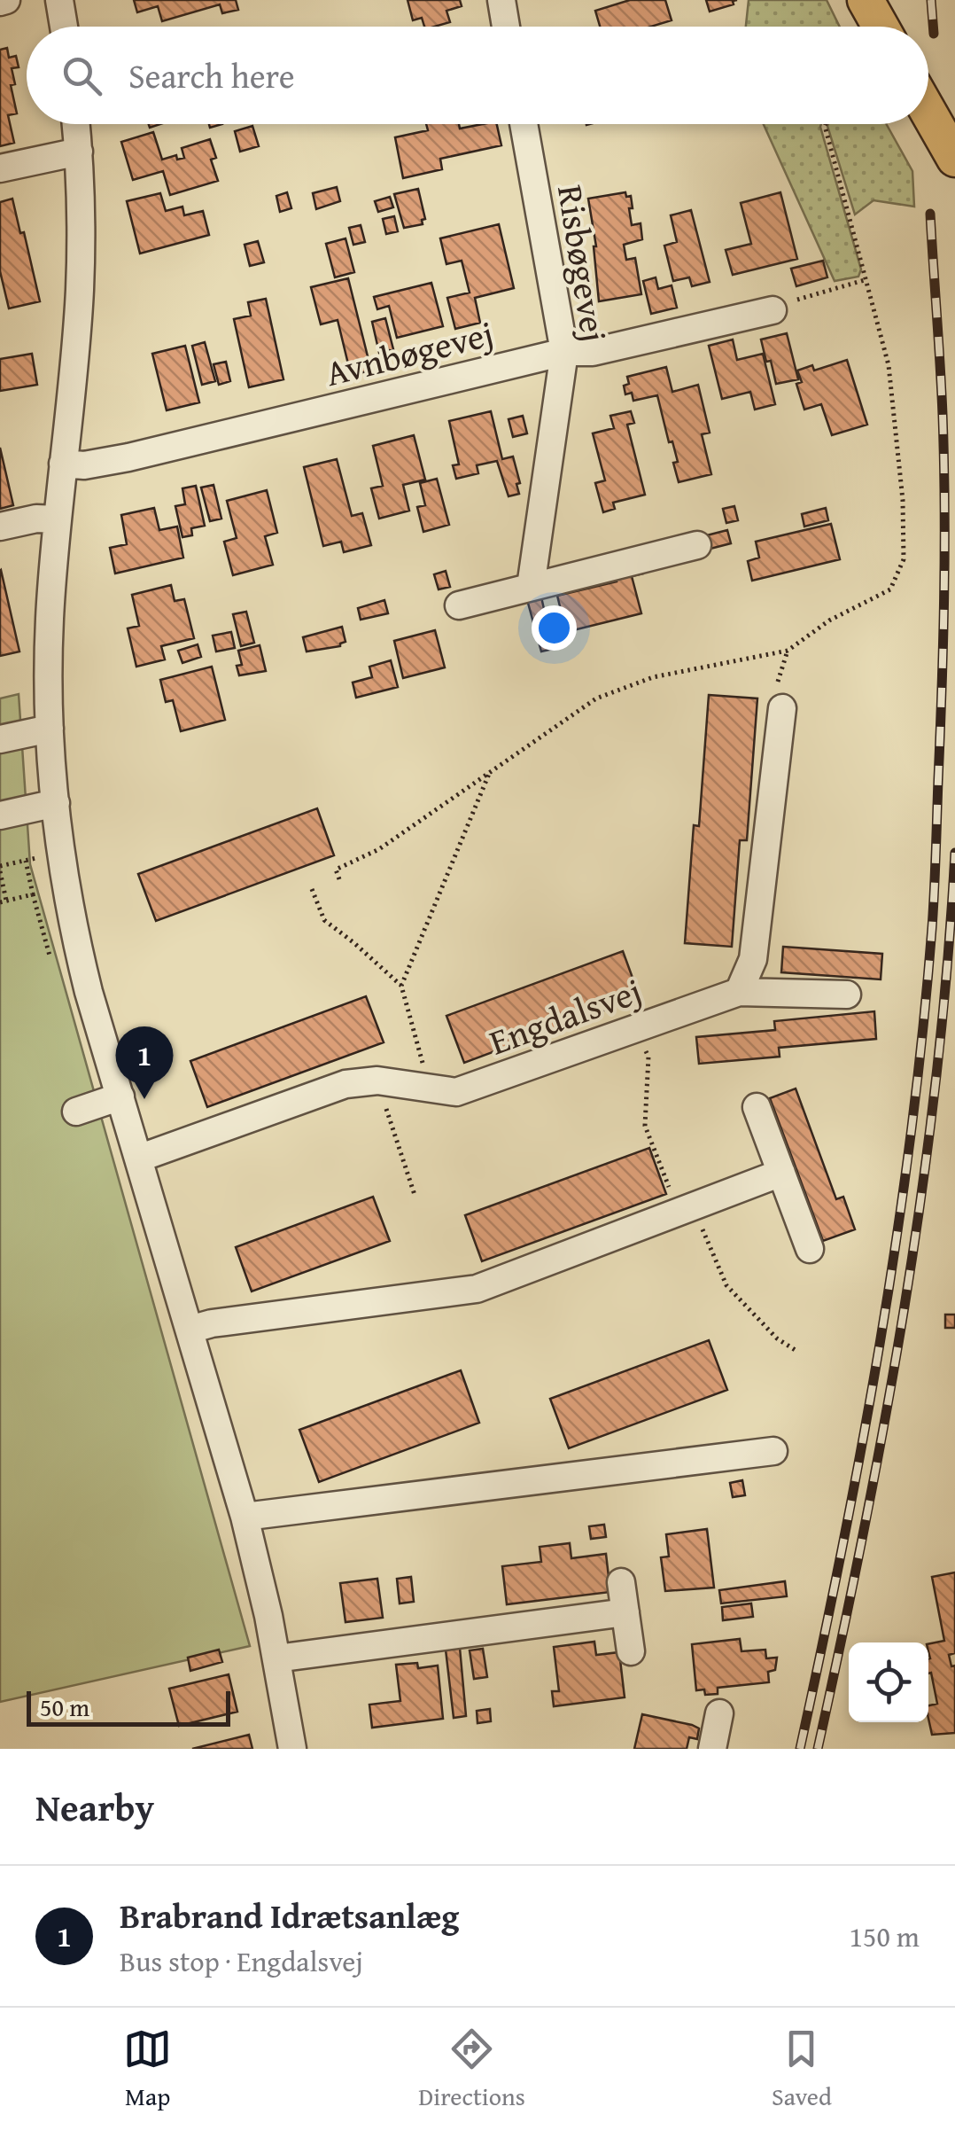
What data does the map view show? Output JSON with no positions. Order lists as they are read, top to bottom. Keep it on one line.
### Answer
{"streets":{"street":["Risbøgevej","Avnbøgevej","Engdalsvej"]},"crossings":[["Risbøgevej","Avnbøgevej"]],"scale_bar":"50 m","page":{"search":"Search here","pins":"1","scale":"50 m","heading":"Nearby","list":[{"mark":"1","name":"Brabrand Idrætsanlæg","note":"Bus stop · Engdalsvej","value":"150 m"}],"nav":["Map","Directions","Saved"]}}
